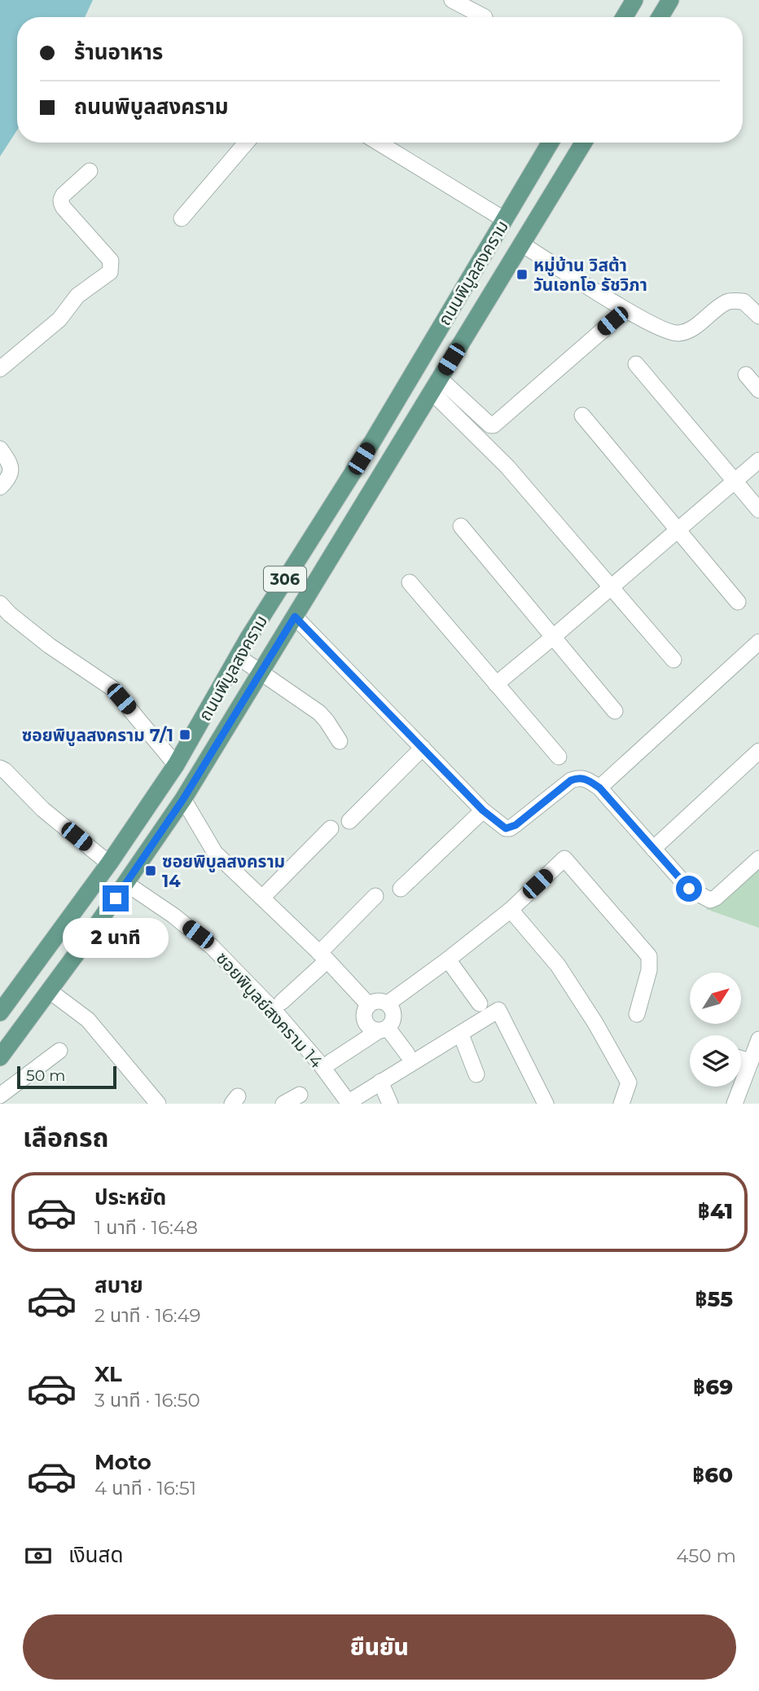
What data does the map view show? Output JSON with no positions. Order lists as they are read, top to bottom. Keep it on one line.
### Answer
{"streets":{"main road":["ถนนพิบูลสงคราม","306"],"street":["ซอยพิบูลย์สงคราม 14"]},"crossings":[["ถนนพิบูลสงคราม","ซอยพิบูลย์สงคราม 14"]],"places":{"transit":["หมู่บ้าน วิสต้า วันเอทโอ รัชวิภา","ซอยพิบูลสงคราม 7/1","ซอยพิบูลสงคราม 14"]},"scale_bar":"50 m","north":"top right","page":{"banner":["ร้านอาหาร","ถนนพิบูลสงคราม"],"bubble":"2 นาที","scale":"50 m","heading":"เลือกรถ","list":[{"name":"ประหยัด","note":"1 นาที · 16:48","value":"฿41"},{"name":"สบาย","note":"2 นาที · 16:49","value":"฿55"},{"name":"XL","note":"3 นาที · 16:50","value":"฿69"},{"name":"Moto","note":"4 นาที · 16:51","value":"฿60"}],"pay":["เงินสด","450 m"],"buttons":"ยืนยัน"}}
